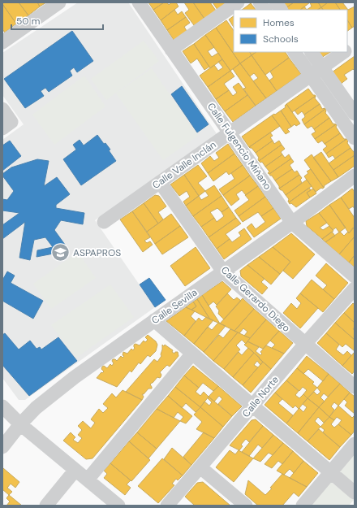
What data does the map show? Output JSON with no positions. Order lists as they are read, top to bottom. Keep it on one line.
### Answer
{"streets":{"street":["Calle Fulgencio Miñano","Calle Valle Inclán","Calle Gerardo Diego","Calle Sevilla","Calle Norte"]},"crossings":[["Calle Fulgencio Miñano","Calle Valle Inclán"],["Calle Fulgencio Miñano","Calle Sevilla"],["Calle Valle Inclán","Calle Gerardo Diego"],["Calle Gerardo Diego","Calle Sevilla"],["Calle Gerardo Diego","Calle Norte"]],"places":{"school or university":["ASPAPROS"]},"legend":["Homes","Schools"],"scale_bar":"50 m"}
